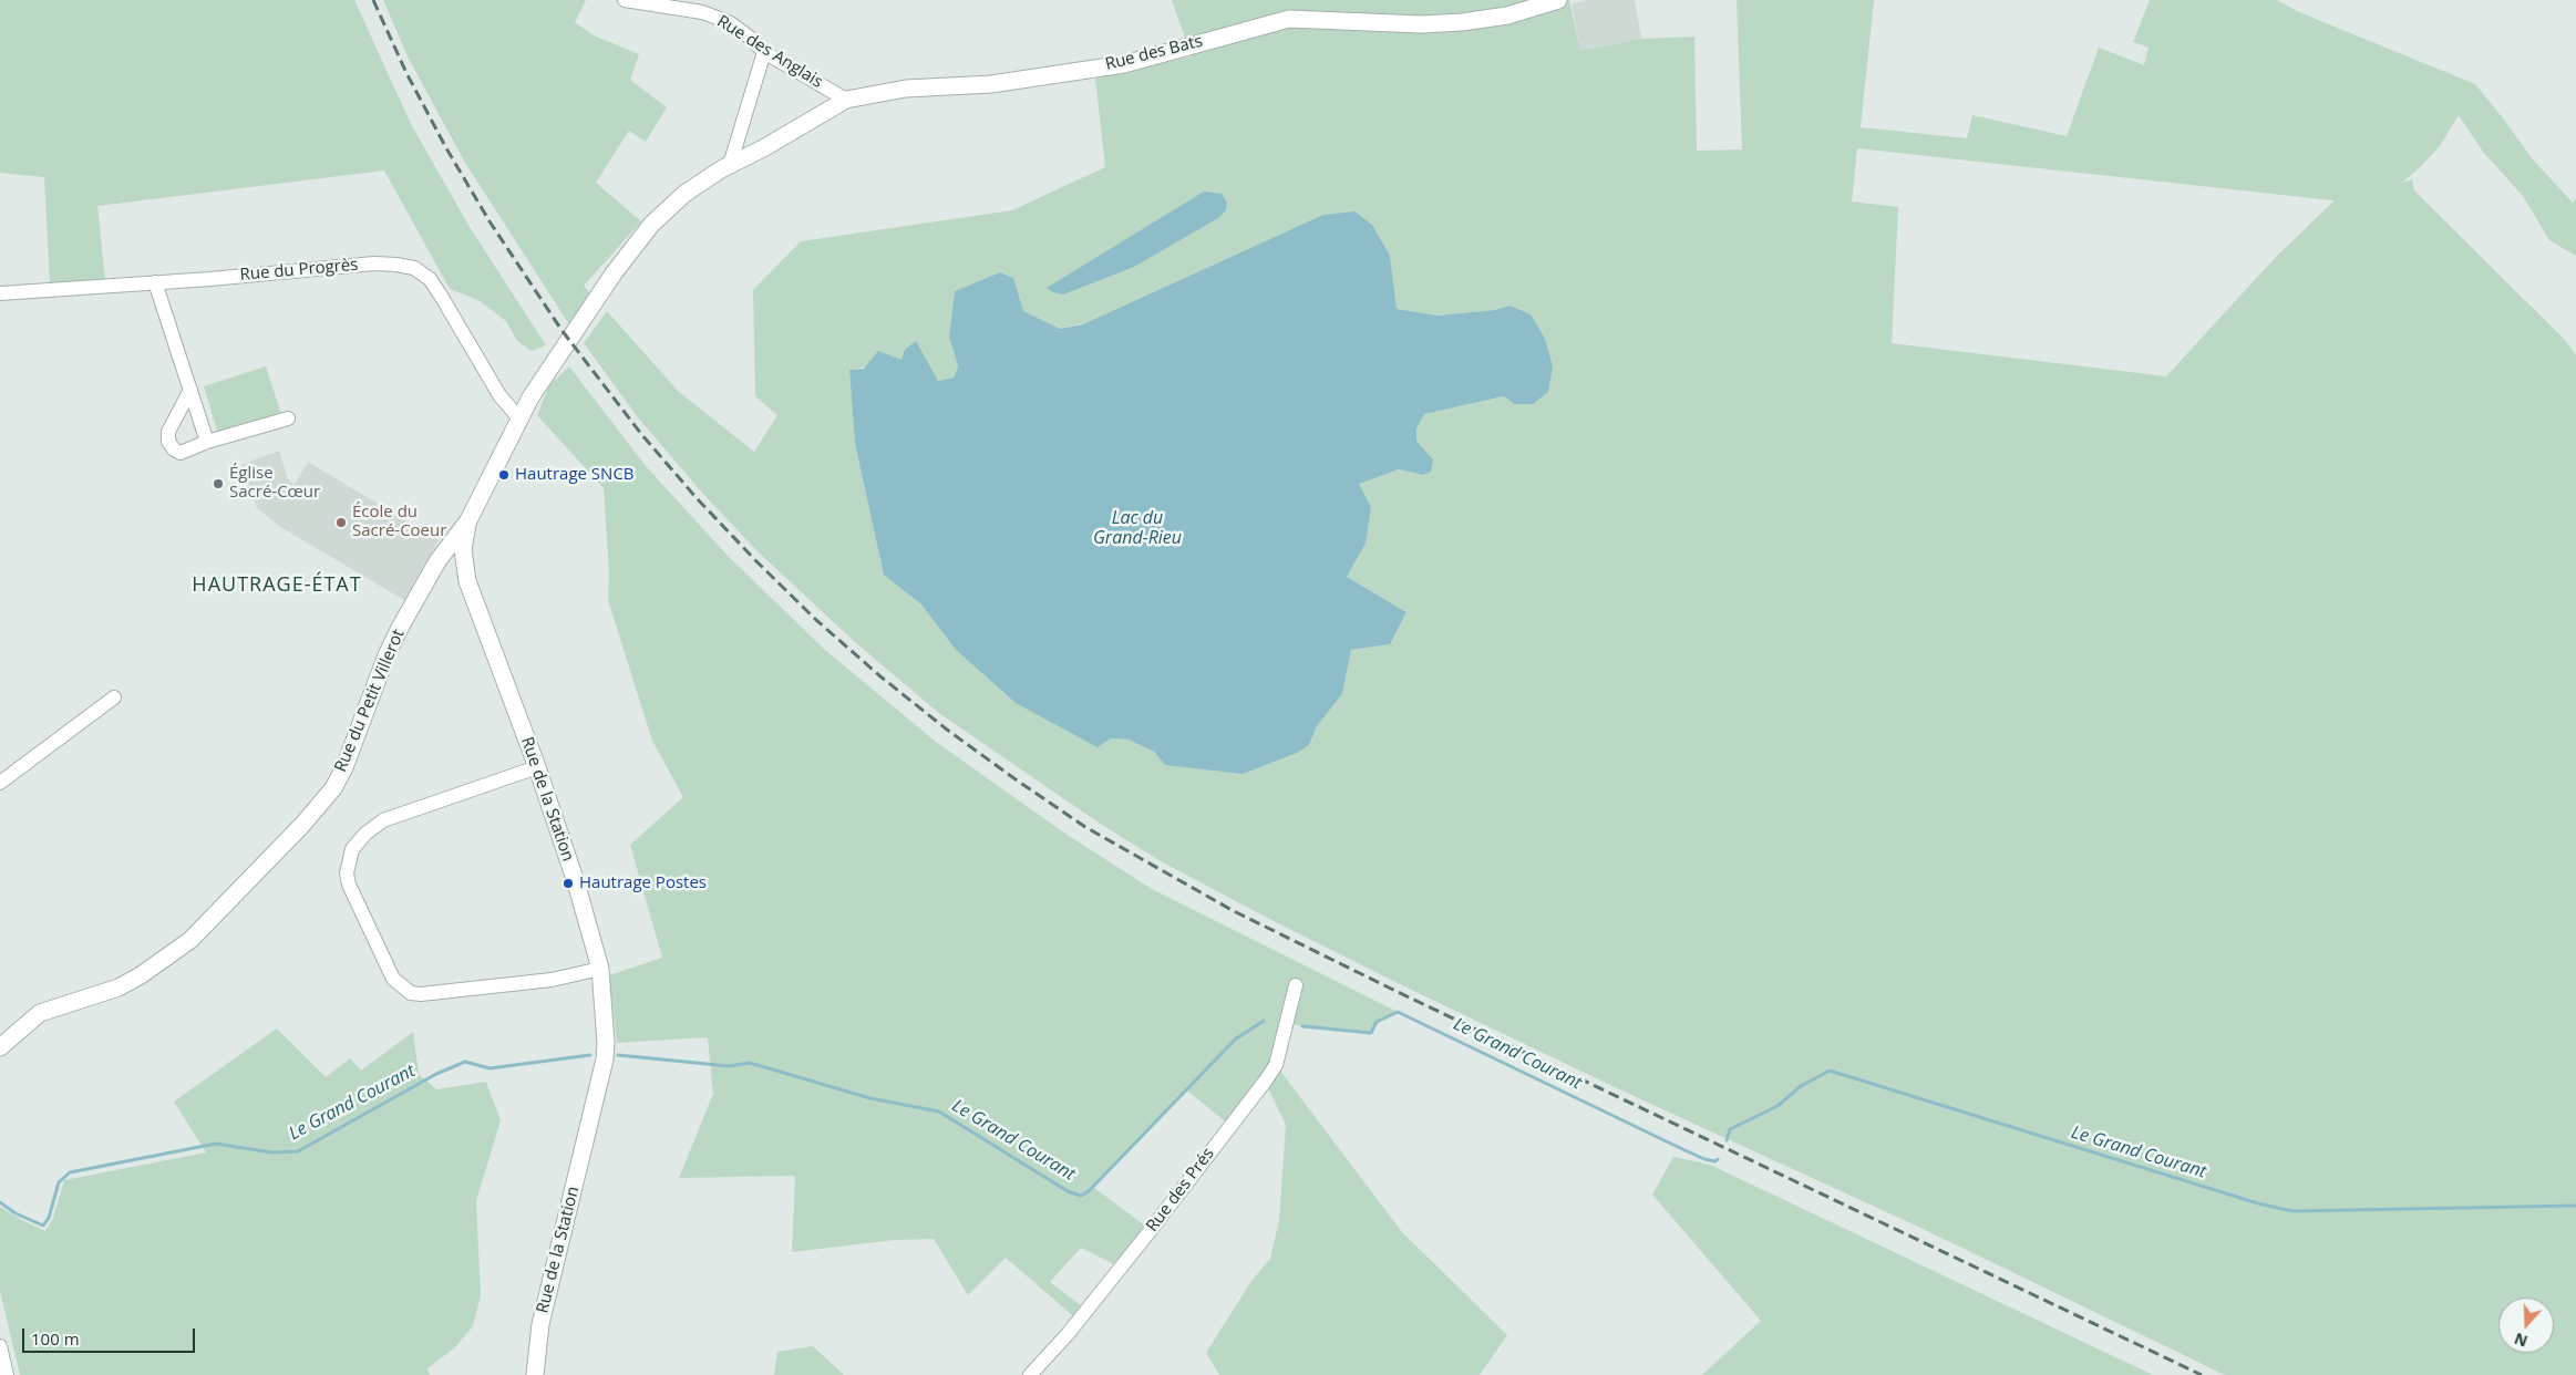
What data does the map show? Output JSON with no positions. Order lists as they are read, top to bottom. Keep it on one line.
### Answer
{"streets":{"street":["Rue des Anglais","Rue des Bats","Rue du Progrès","Rue du Petit Villerot","Rue de la Station","Rue des Prés"]},"crossings":[["Rue des Anglais","Rue des Bats"],["Rue des Bats","Rue du Petit Villerot"],["Rue du Progrès","Rue du Petit Villerot"],["Rue du Petit Villerot","Rue de la Station"]],"districts":["HAUTRAGE-ÉTAT"],"water":["Lac du Grand-Rieu","Le Grand Courant"],"places":["Hautrage SNCB","Église Sacré-Cœur","École du Sacré-Coeur","Hautrage Postes"],"scale_bar":"100 m","north":"bottom"}
